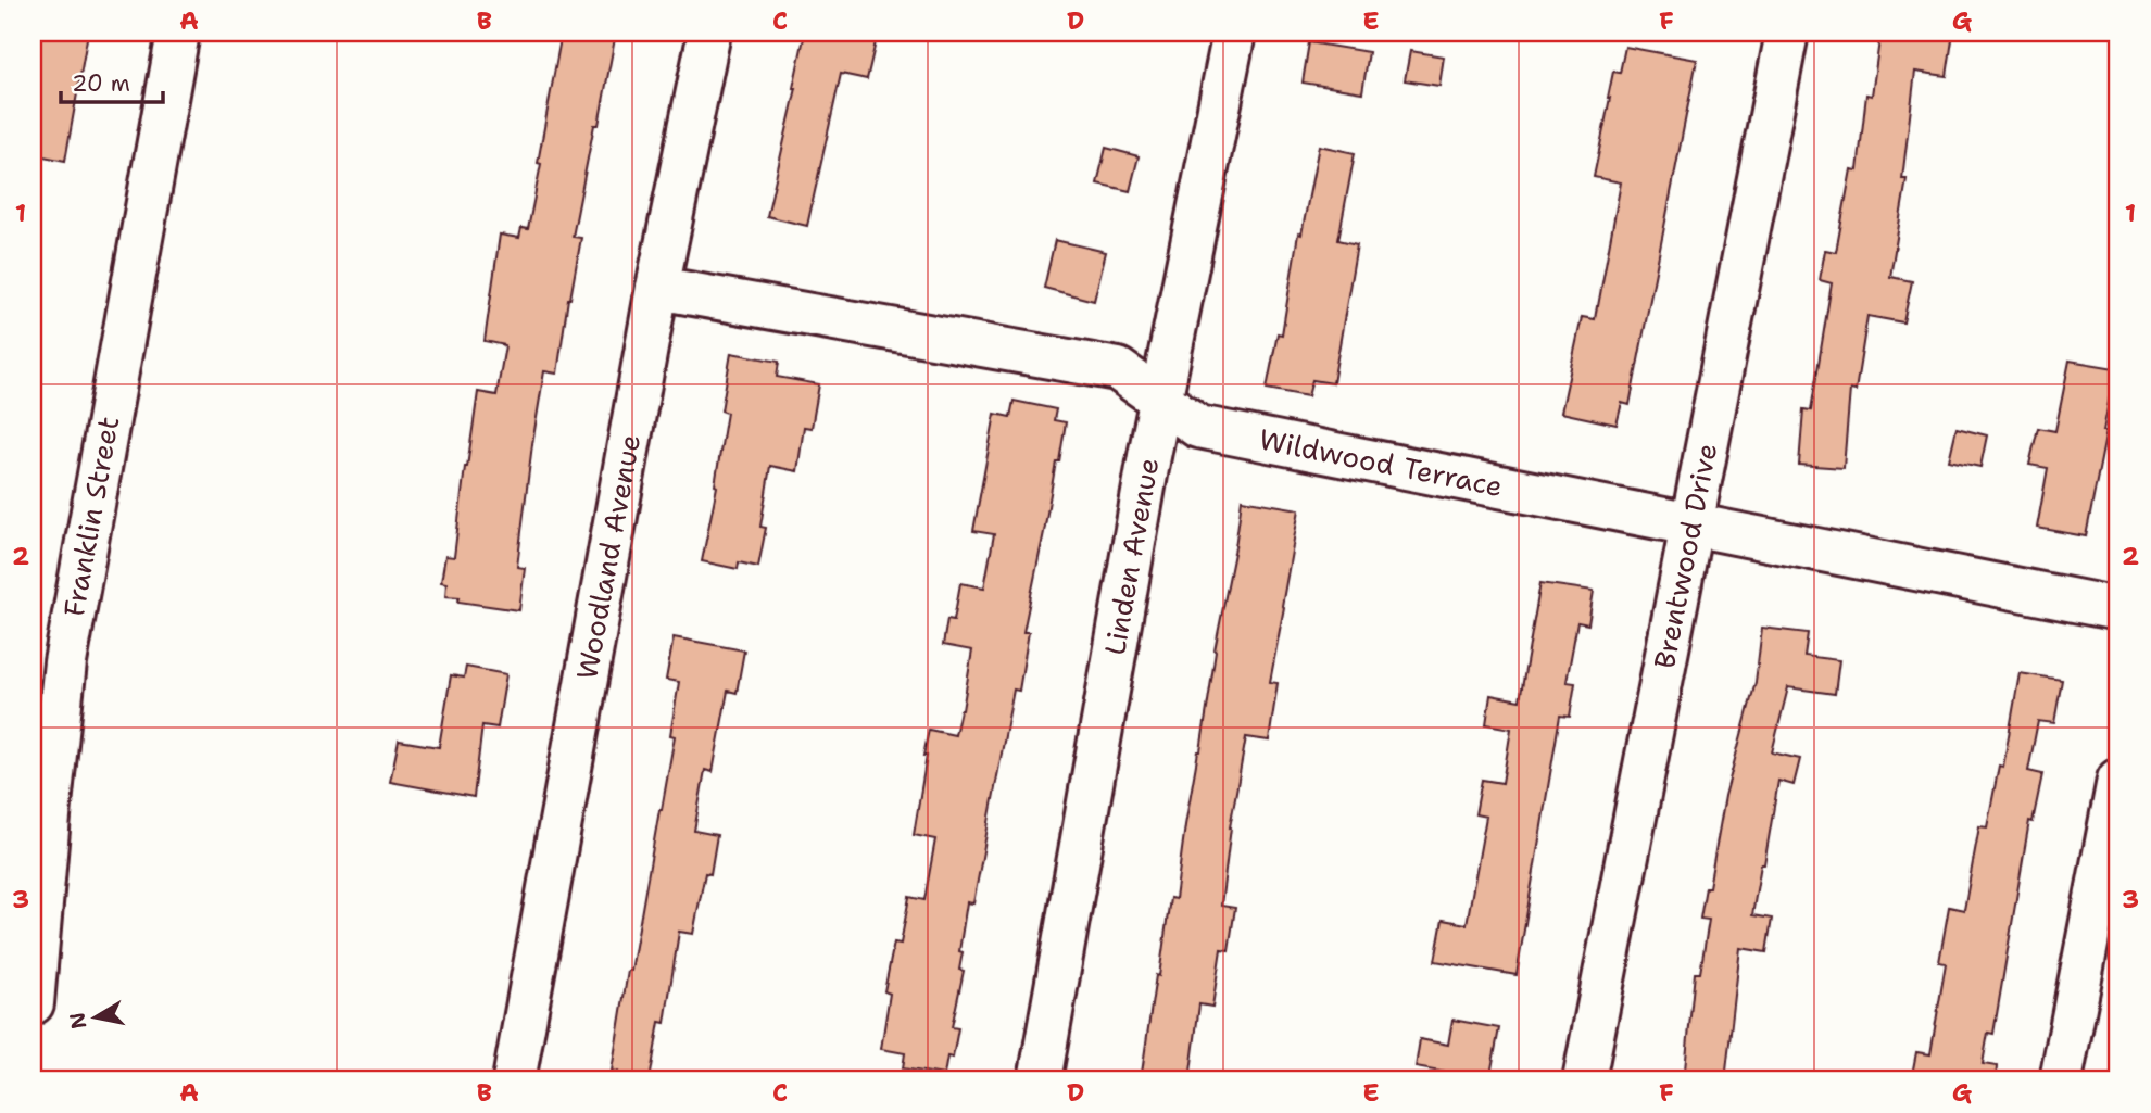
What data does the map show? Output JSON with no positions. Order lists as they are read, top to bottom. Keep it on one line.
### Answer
{"streets":{"street":["Wildwood Terrace","Franklin Street","Woodland Avenue","Linden Avenue","Brentwood Drive"]},"crossings":[["Wildwood Terrace","Woodland Avenue"],["Wildwood Terrace","Linden Avenue"],["Wildwood Terrace","Brentwood Drive"]],"scale_bar":"20 m","north":"left","grid":{"columns":["A","B","C","D","E","F","G"],"rows":["1","2","3"]}}
